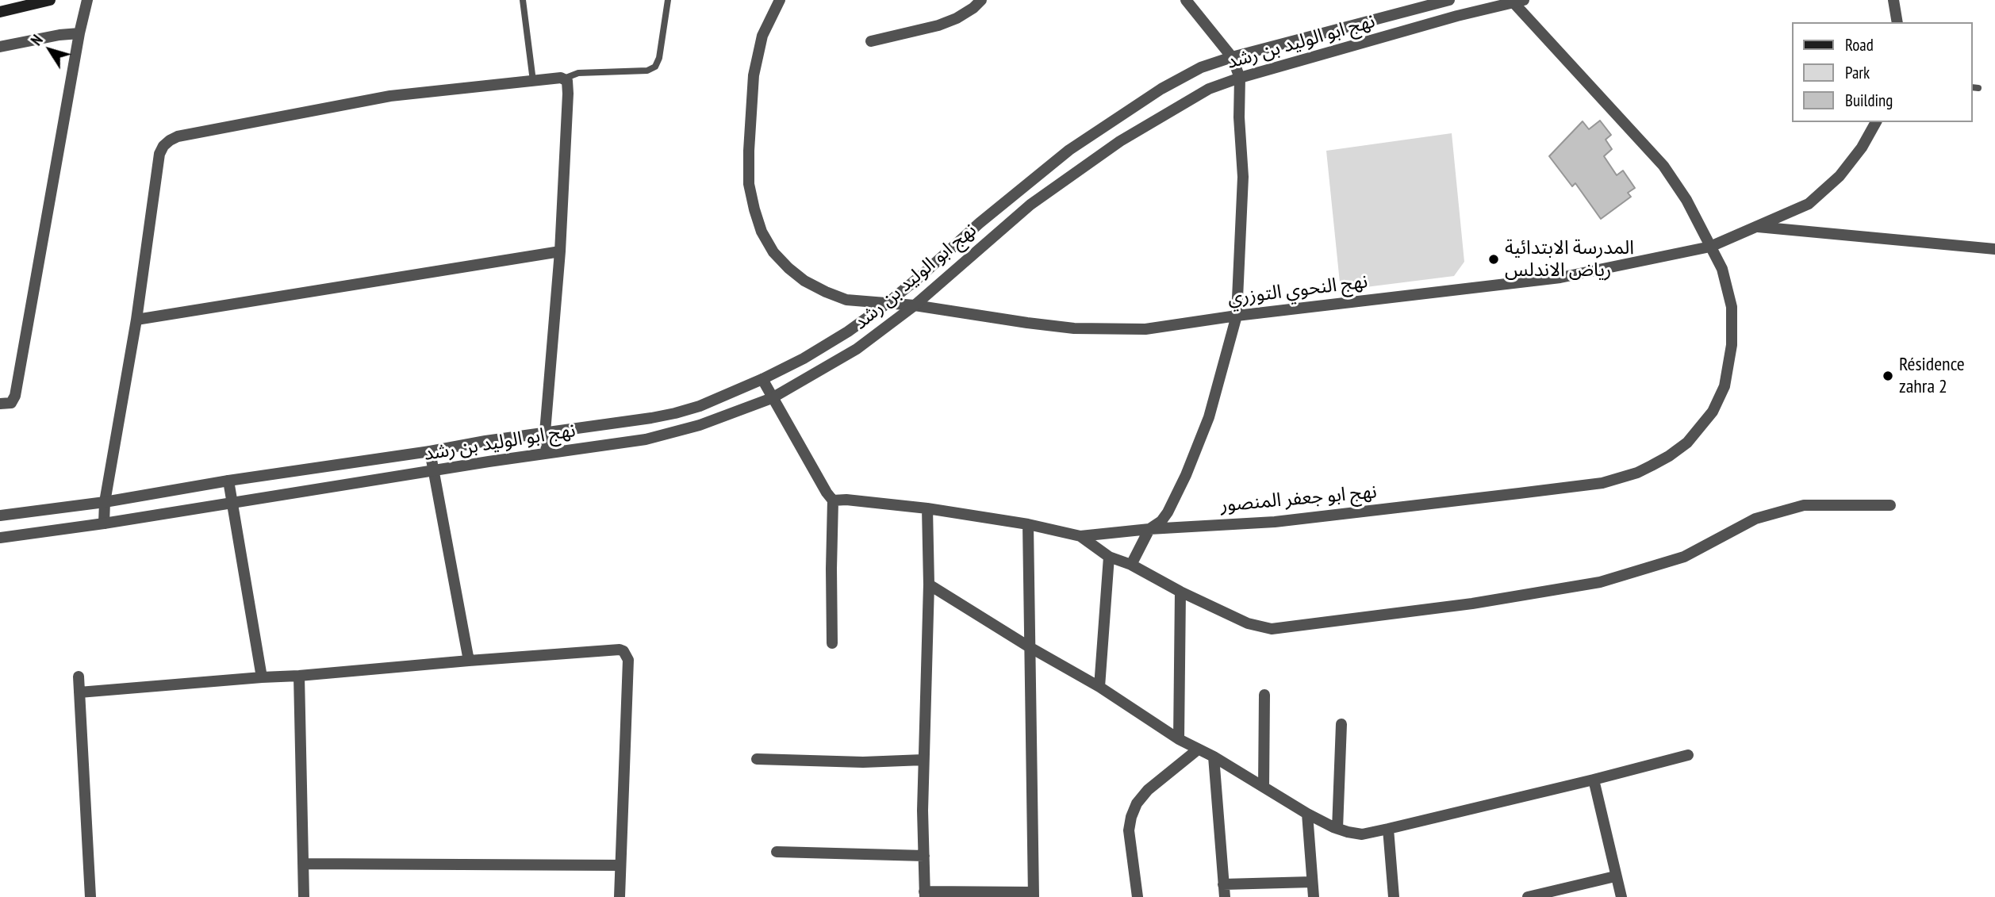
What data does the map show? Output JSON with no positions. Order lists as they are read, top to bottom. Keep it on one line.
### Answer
{"streets":{"street":["نهج ابو الوليد بن رشد","نهج النحوي التوزري","نهج ابو جعفر المنصور"]},"crossings":[["نهج ابو الوليد بن رشد","نهج النحوي التوزري"],["نهج ابو الوليد بن رشد","نهج ابو جعفر المنصور"],["نهج النحوي التوزري","نهج ابو جعفر المنصور"]],"places":["المدرسة الابتدائية رياض الاندلس","Résidence zahra 2"],"legend":["Road","Park","Building"],"north":"top left"}
